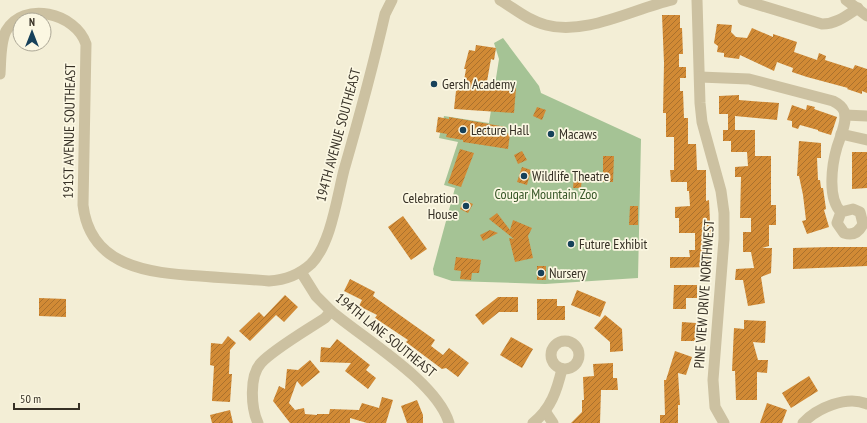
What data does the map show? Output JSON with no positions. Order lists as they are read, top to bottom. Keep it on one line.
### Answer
{"streets":{"street":["191ST AVENUE SOUTHEAST","194TH AVENUE SOUTHEAST","PINE VIEW DRIVE NORTHWEST","194TH LANE SOUTHEAST"]},"crossings":[["191ST AVENUE SOUTHEAST","194TH AVENUE SOUTHEAST"],["191ST AVENUE SOUTHEAST","194TH LANE SOUTHEAST"],["194TH AVENUE SOUTHEAST","194TH LANE SOUTHEAST"]],"parks":["Cougar Mountain Zoo"],"places":["Gersh Academy","Lecture Hall","Macaws","Wildlife Theatre","Celebration House","Future Exhibit","Nursery"],"scale_bar":"50 m","north":"top"}
